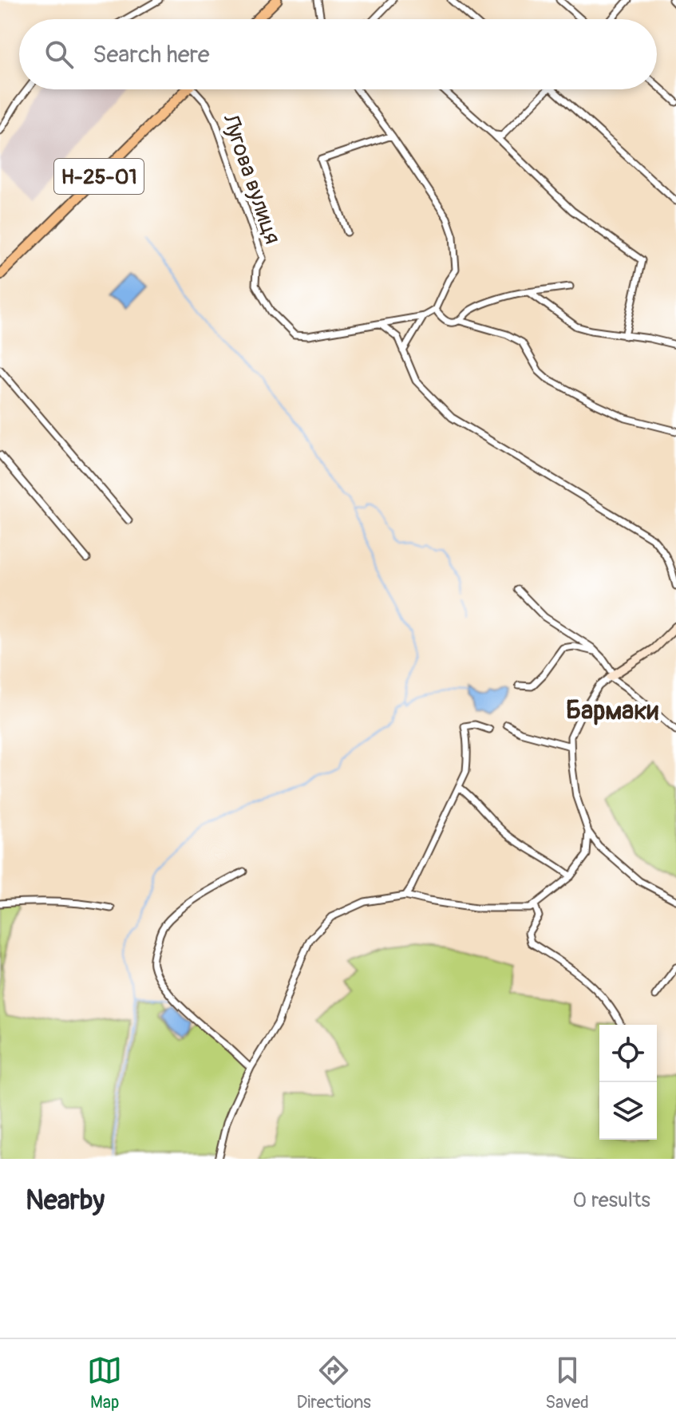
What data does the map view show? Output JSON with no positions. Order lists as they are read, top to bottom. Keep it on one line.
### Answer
{"streets":{"main road":["Н-25-01"],"street":["Лугова вулиця"]},"districts":["Бармаки"],"page":{"search":"Search here","heading":["Nearby","0 results"],"nav":["Map","Directions","Saved"]}}
